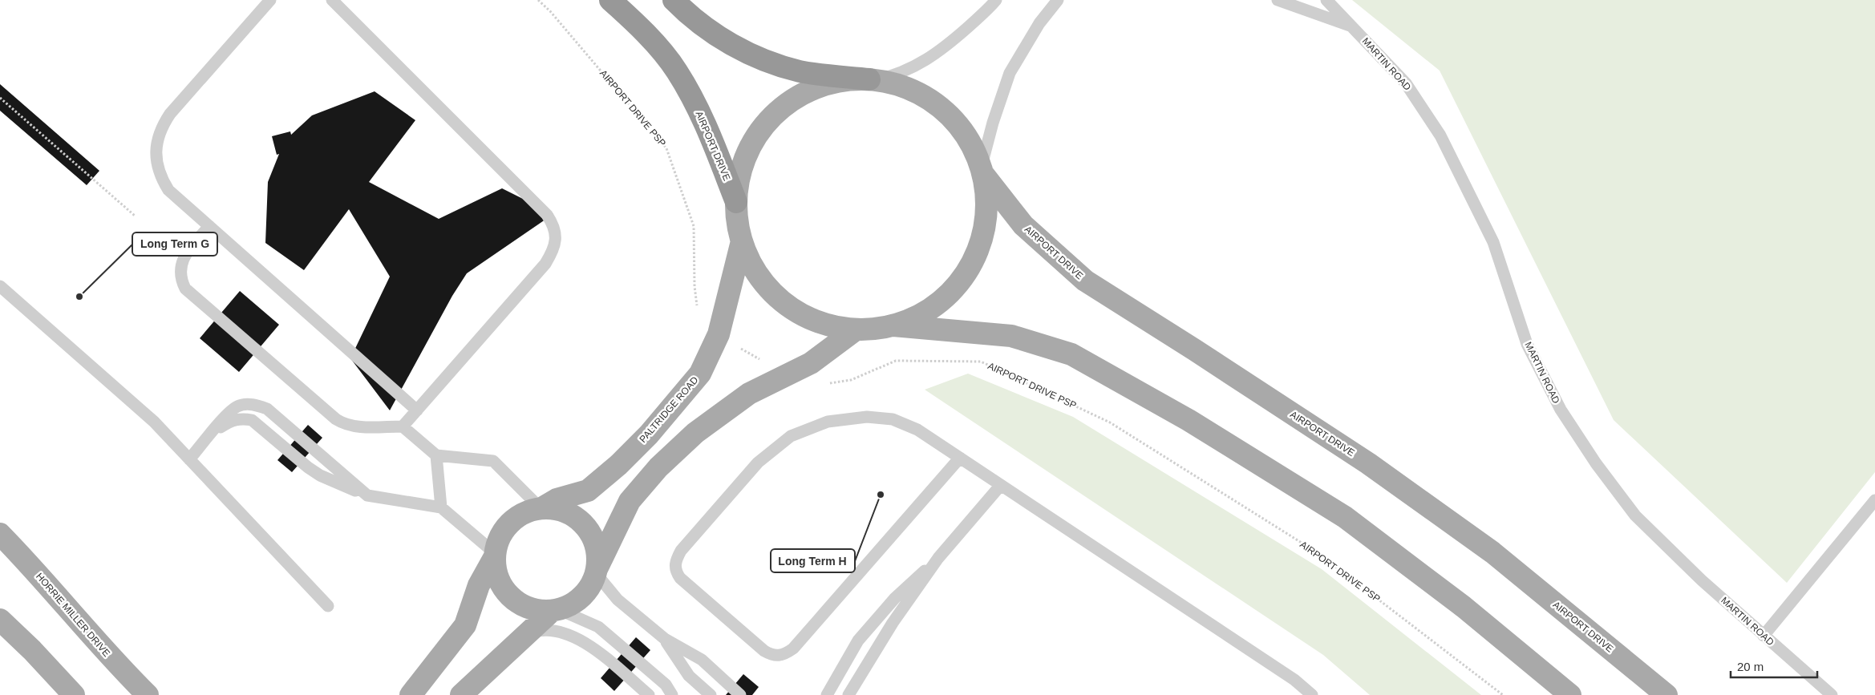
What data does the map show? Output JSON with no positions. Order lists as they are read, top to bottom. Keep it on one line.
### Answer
{"streets":{"highway":["AIRPORT DRIVE"],"main road":["PALTRIDGE ROAD","HORRIE MILLER DRIVE"],"lane":["MARTIN ROAD"],"path":["AIRPORT DRIVE PSP"]},"crossings":[["AIRPORT DRIVE PSP","PALTRIDGE ROAD"]],"places":["Long Term G","Long Term H"],"scale_bar":"20 m"}
